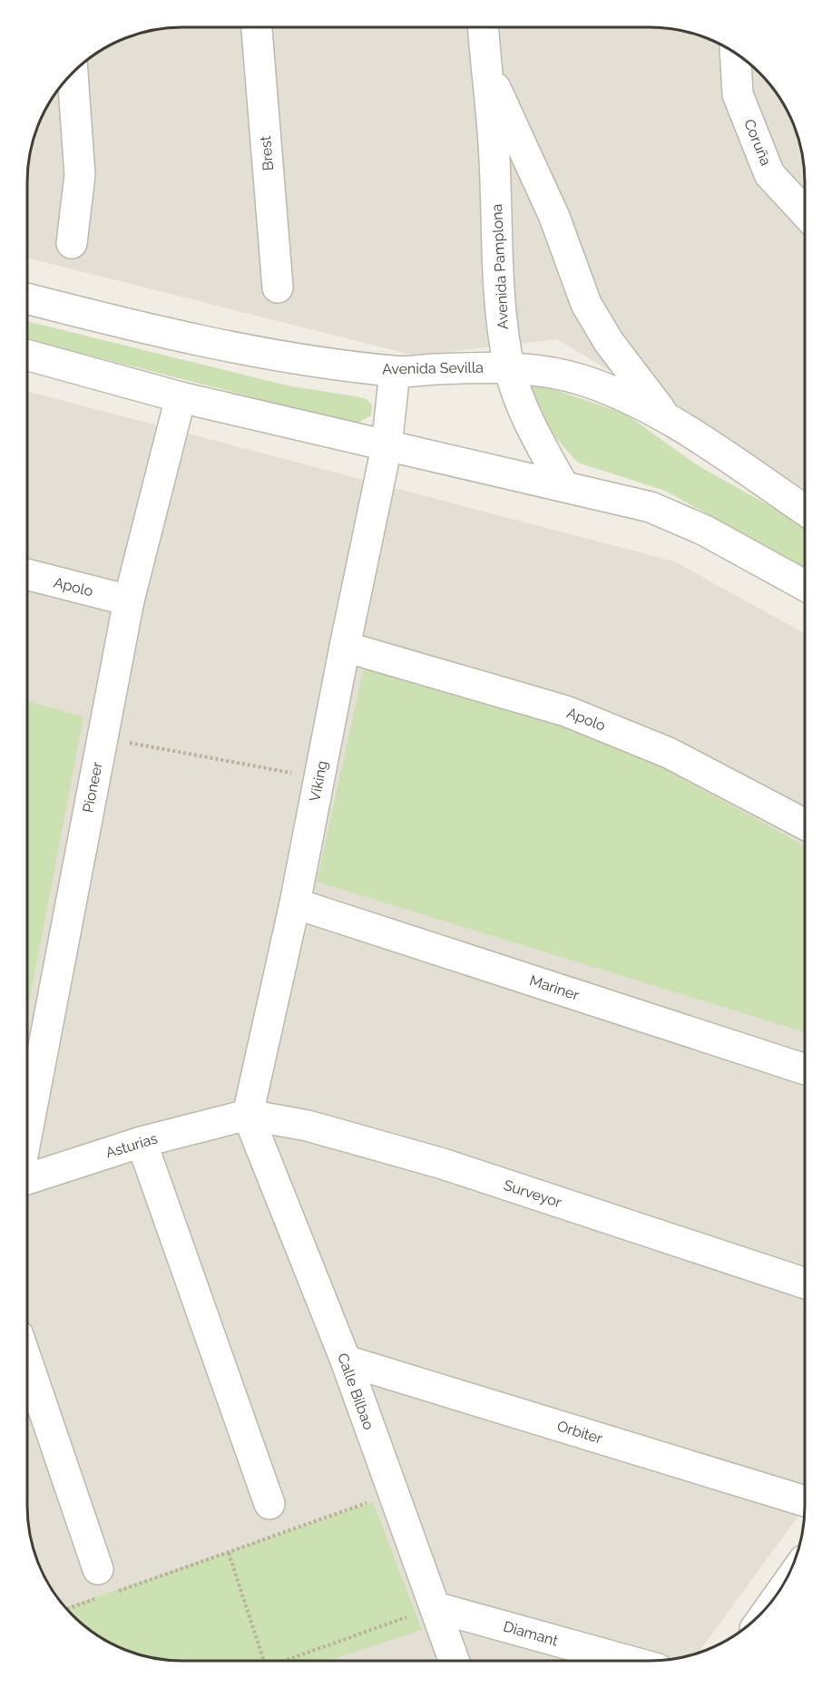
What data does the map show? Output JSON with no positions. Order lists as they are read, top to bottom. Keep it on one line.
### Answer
{"streets":{"street":["Coruña","Brest","Avenida Pamplona","Avenida Sevilla","Apolo","Viking","Pioneer","Mariner","Asturias","Surveyor","Calle Bilbao","Orbiter","Diamant"]},"crossings":[["Avenida Pamplona","Avenida Sevilla"],["Avenida Sevilla","Viking"],["Apolo","Viking"],["Apolo","Pioneer"],["Viking","Mariner"],["Viking","Asturias"],["Viking","Surveyor"],["Viking","Calle Bilbao"],["Asturias","Surveyor"],["Asturias","Calle Bilbao"],["Surveyor","Calle Bilbao"],["Calle Bilbao","Orbiter"],["Calle Bilbao","Diamant"]]}
